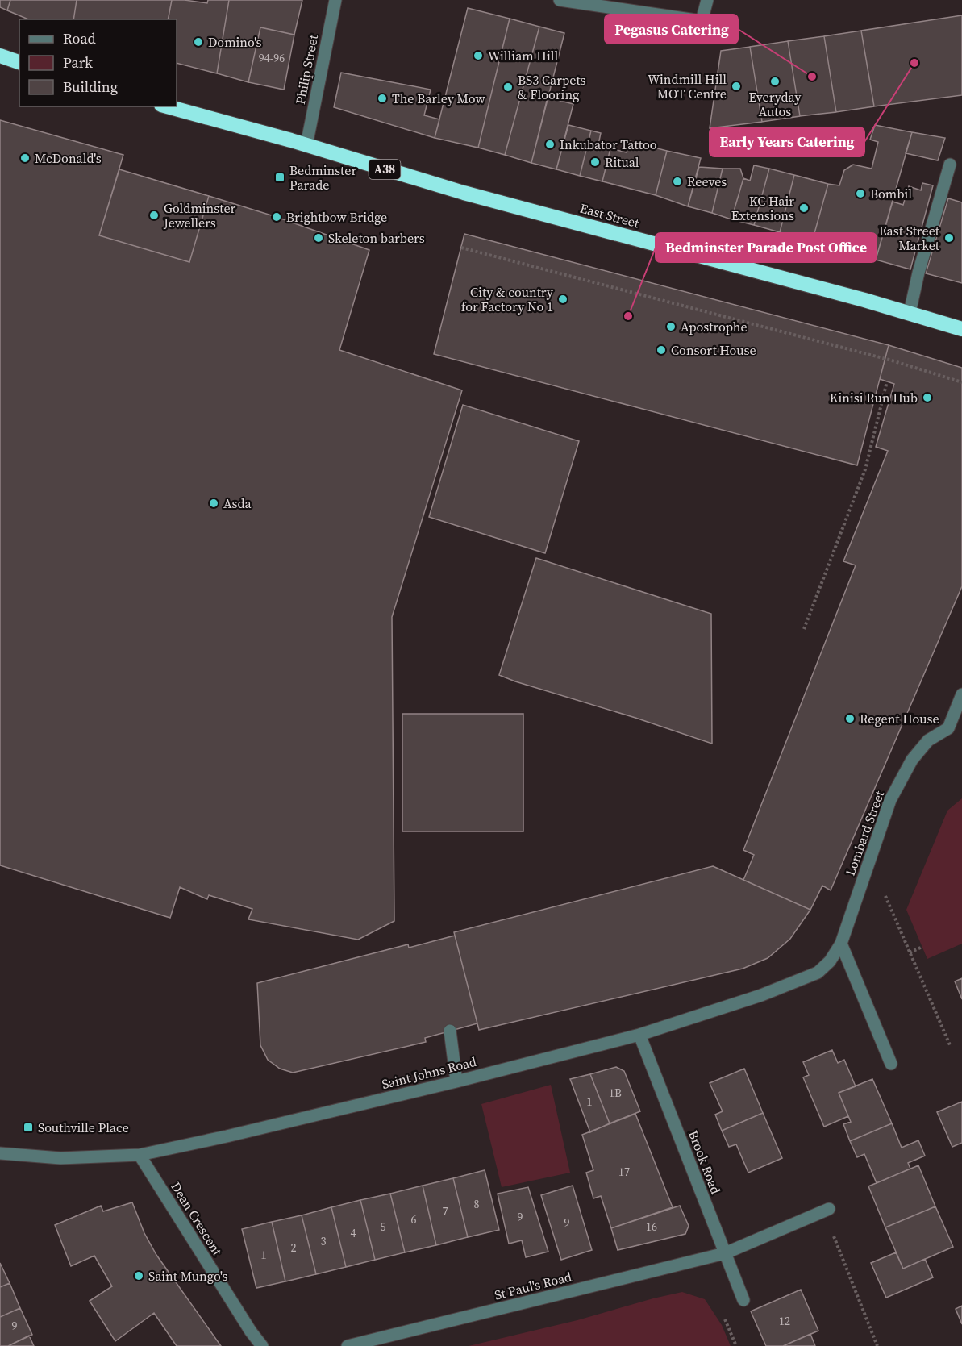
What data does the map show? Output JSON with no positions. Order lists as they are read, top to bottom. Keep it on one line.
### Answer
{"streets":{"highway":["A38","East Street"],"street":["Philip Street","Lombard Street","Saint Johns Road","Brook Road","Dean Crescent","St Paul's Road"]},"crossings":[["Philip Street","A38"],["Philip Street","East Street"],["A38","East Street"],["Lombard Street","Saint Johns Road"],["Saint Johns Road","Brook Road"],["Saint Johns Road","Dean Crescent"],["Brook Road","St Paul's Road"]],"places":{"other":["Domino's","William Hill","Early Years Catering","Pegasus Catering","Everyday Autos","Windmill Hill MOT Centre","BS3 Carpets & Flooring","The Barley Mow","Inkubator Tattoo","McDonald's","Ritual","Reeves","Bombil","KC Hair Extensions","Goldminster Jewellers","Brightbow Bridge","Skeleton barbers","East Street Market","City & country for Factory No 1","Bedminster Parade Post Office","Apostrophe","Consort House","Kinisi Run Hub","Asda","Regent House","Saint Mungo's"],"transit":["Bedminster Parade","Southville Place"]},"house_numbers":["94-96","1B","1","17","8","7","9","6","9","5","16","4","3","2","1","12","9"],"legend":["Road","Park","Building"]}
